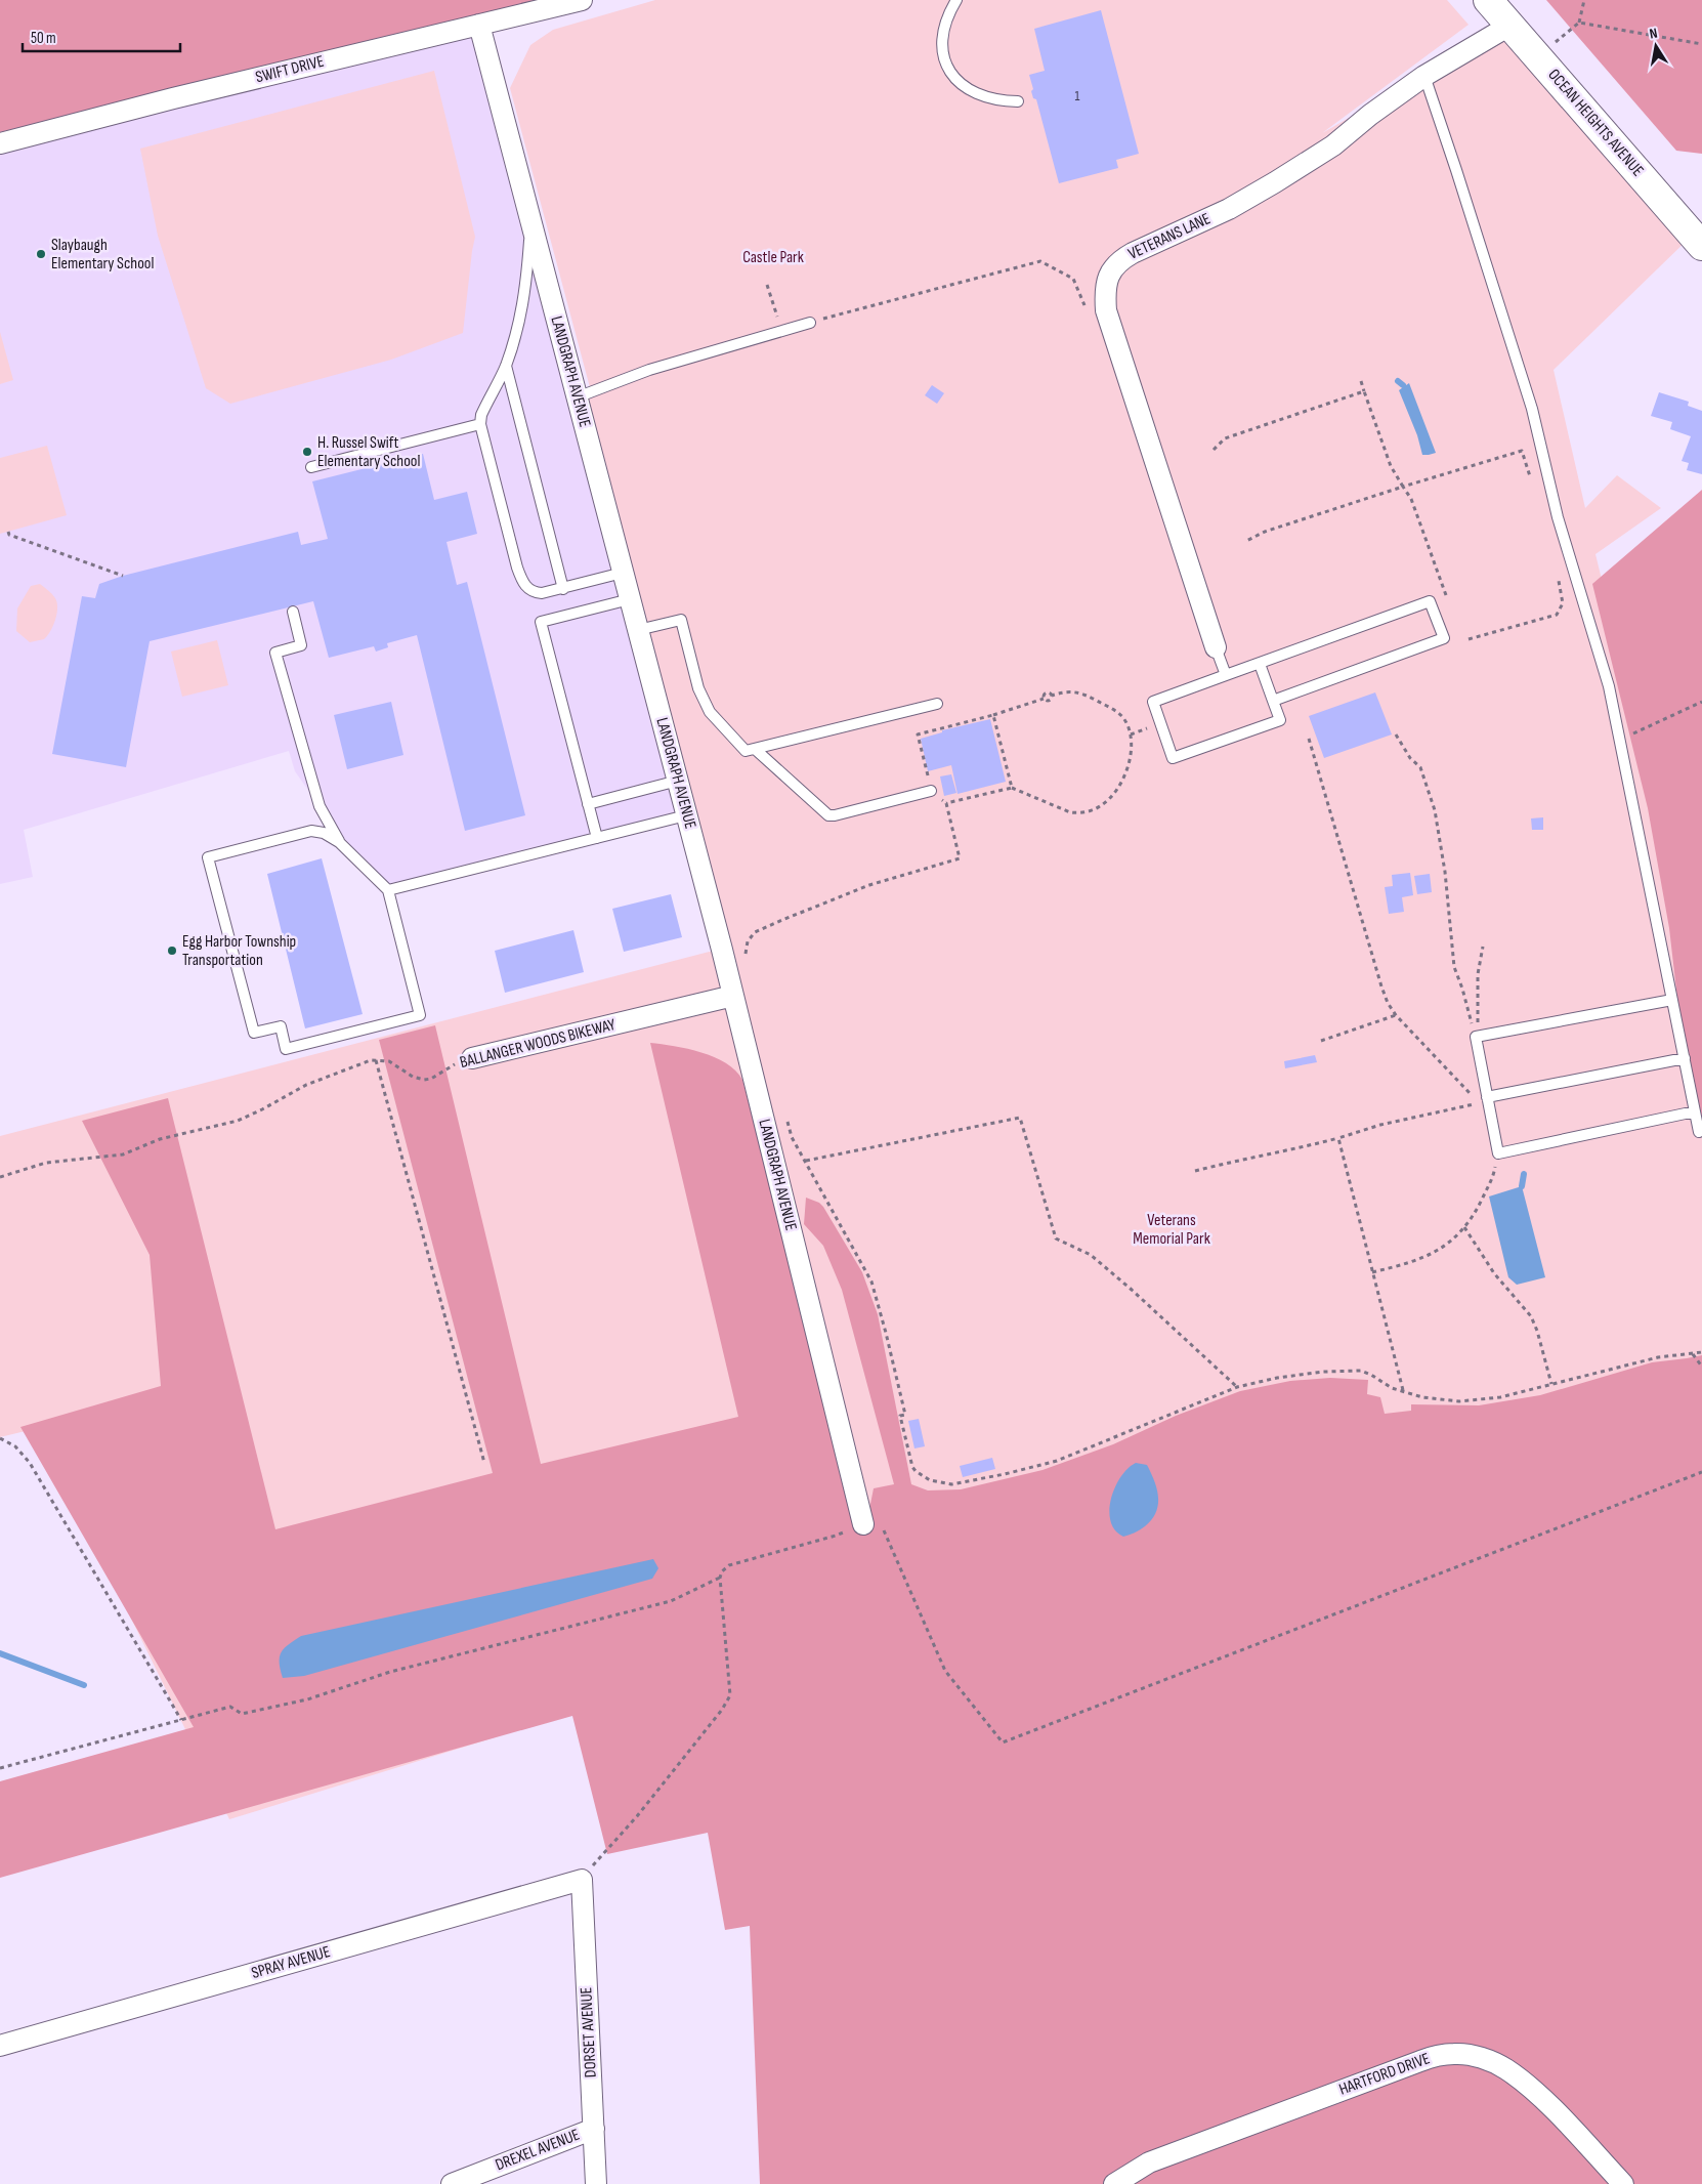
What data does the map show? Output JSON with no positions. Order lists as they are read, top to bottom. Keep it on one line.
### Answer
{"streets":{"main road":["OCEAN HEIGHTS AVENUE"],"street":["SWIFT DRIVE","VETERANS LANE","LANDGRAPH AVENUE","BALLANGER WOODS BIKEWAY","SPRAY AVENUE","DORSET AVENUE","HARTFORD DRIVE","DREXEL AVENUE"]},"crossings":[["SWIFT DRIVE","LANDGRAPH AVENUE"],["OCEAN HEIGHTS AVENUE","VETERANS LANE"],["LANDGRAPH AVENUE","BALLANGER WOODS BIKEWAY"],["SPRAY AVENUE","DORSET AVENUE"],["DORSET AVENUE","DREXEL AVENUE"]],"parks":["Castle Park","Veterans Memorial Park"],"places":["Slaybaugh Elementary School","H. Russel Swift Elementary School","Egg Harbor Township Transportation"],"house_numbers":["1"],"scale_bar":"50 m","north":"top"}
